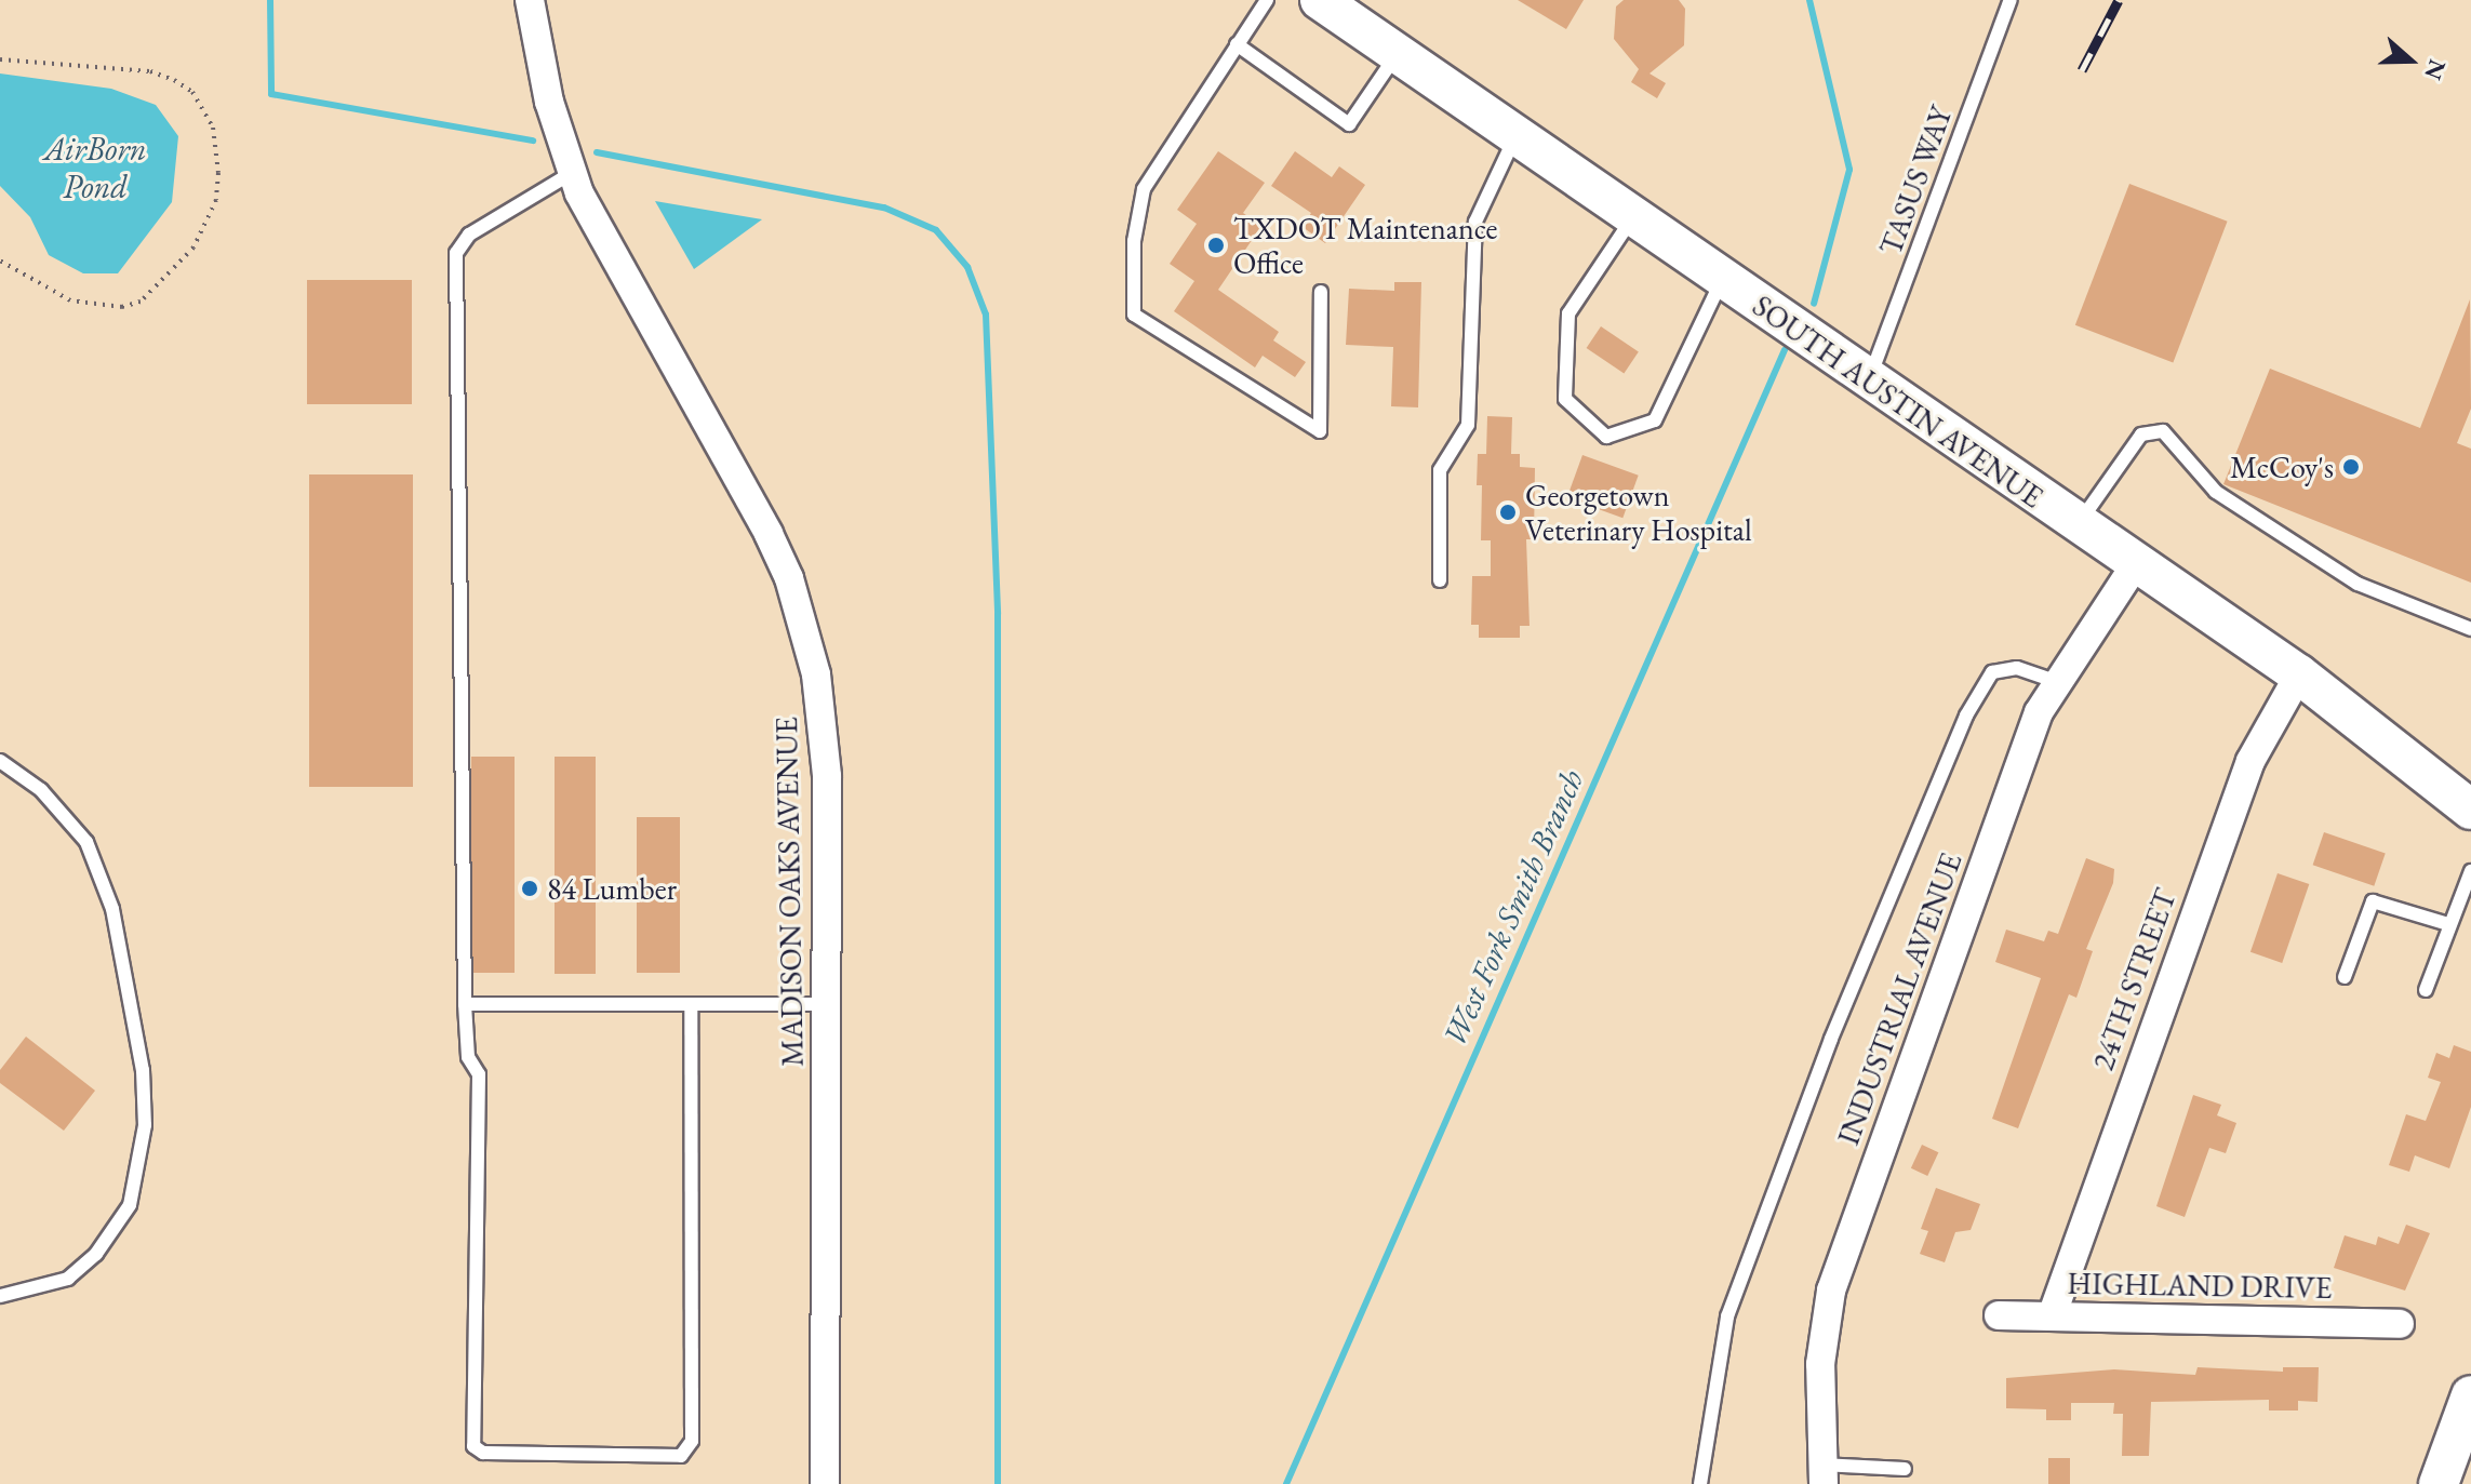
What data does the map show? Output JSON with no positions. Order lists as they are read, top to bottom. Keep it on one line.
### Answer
{"streets":{"main road":["SOUTH AUSTIN AVENUE"],"street":["MADISON OAKS AVENUE","24TH STREET","INDUSTRIAL AVENUE","HIGHLAND DRIVE"],"lane":["TASUS WAY"]},"crossings":[["TASUS WAY","SOUTH AUSTIN AVENUE"],["SOUTH AUSTIN AVENUE","24TH STREET"],["SOUTH AUSTIN AVENUE","INDUSTRIAL AVENUE"],["24TH STREET","HIGHLAND DRIVE"]],"water":["AirBorn Pond","West Fork Smith Branch"],"places":["TXDOT Maintenance Office","McCoy's","Georgetown Veterinary Hospital","84 Lumber"],"north":"right"}
